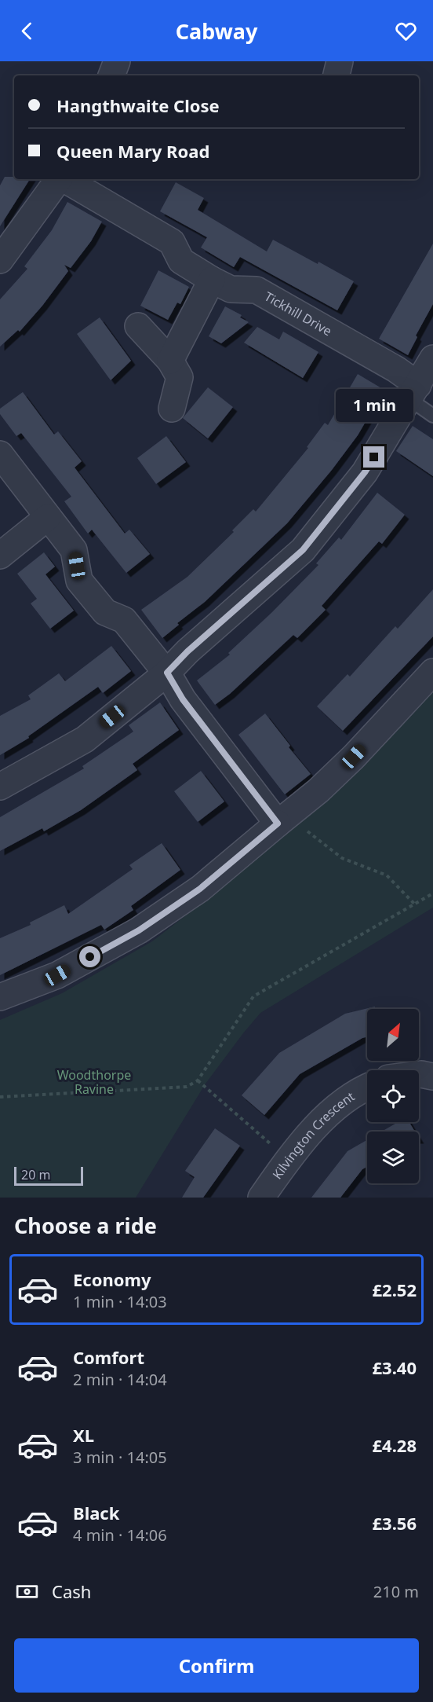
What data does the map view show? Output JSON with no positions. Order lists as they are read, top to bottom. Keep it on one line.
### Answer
{"streets":{"street":["Tickhill Drive","Kilvington Crescent"]},"parks":["Woodthorpe Ravine"],"scale_bar":"20 m","north":"top right","page":{"header":"Cabway","banner":["Hangthwaite Close","Queen Mary Road"],"bubble":"1 min","scale":"20 m","heading":"Choose a ride","list":[{"name":"Economy","note":"1 min · 14:03","value":"£2.52"},{"name":"Comfort","note":"2 min · 14:04","value":"£3.40"},{"name":"XL","note":"3 min · 14:05","value":"£4.28"},{"name":"Black","note":"4 min · 14:06","value":"£3.56"}],"pay":["Cash","210 m"],"buttons":"Confirm"}}
